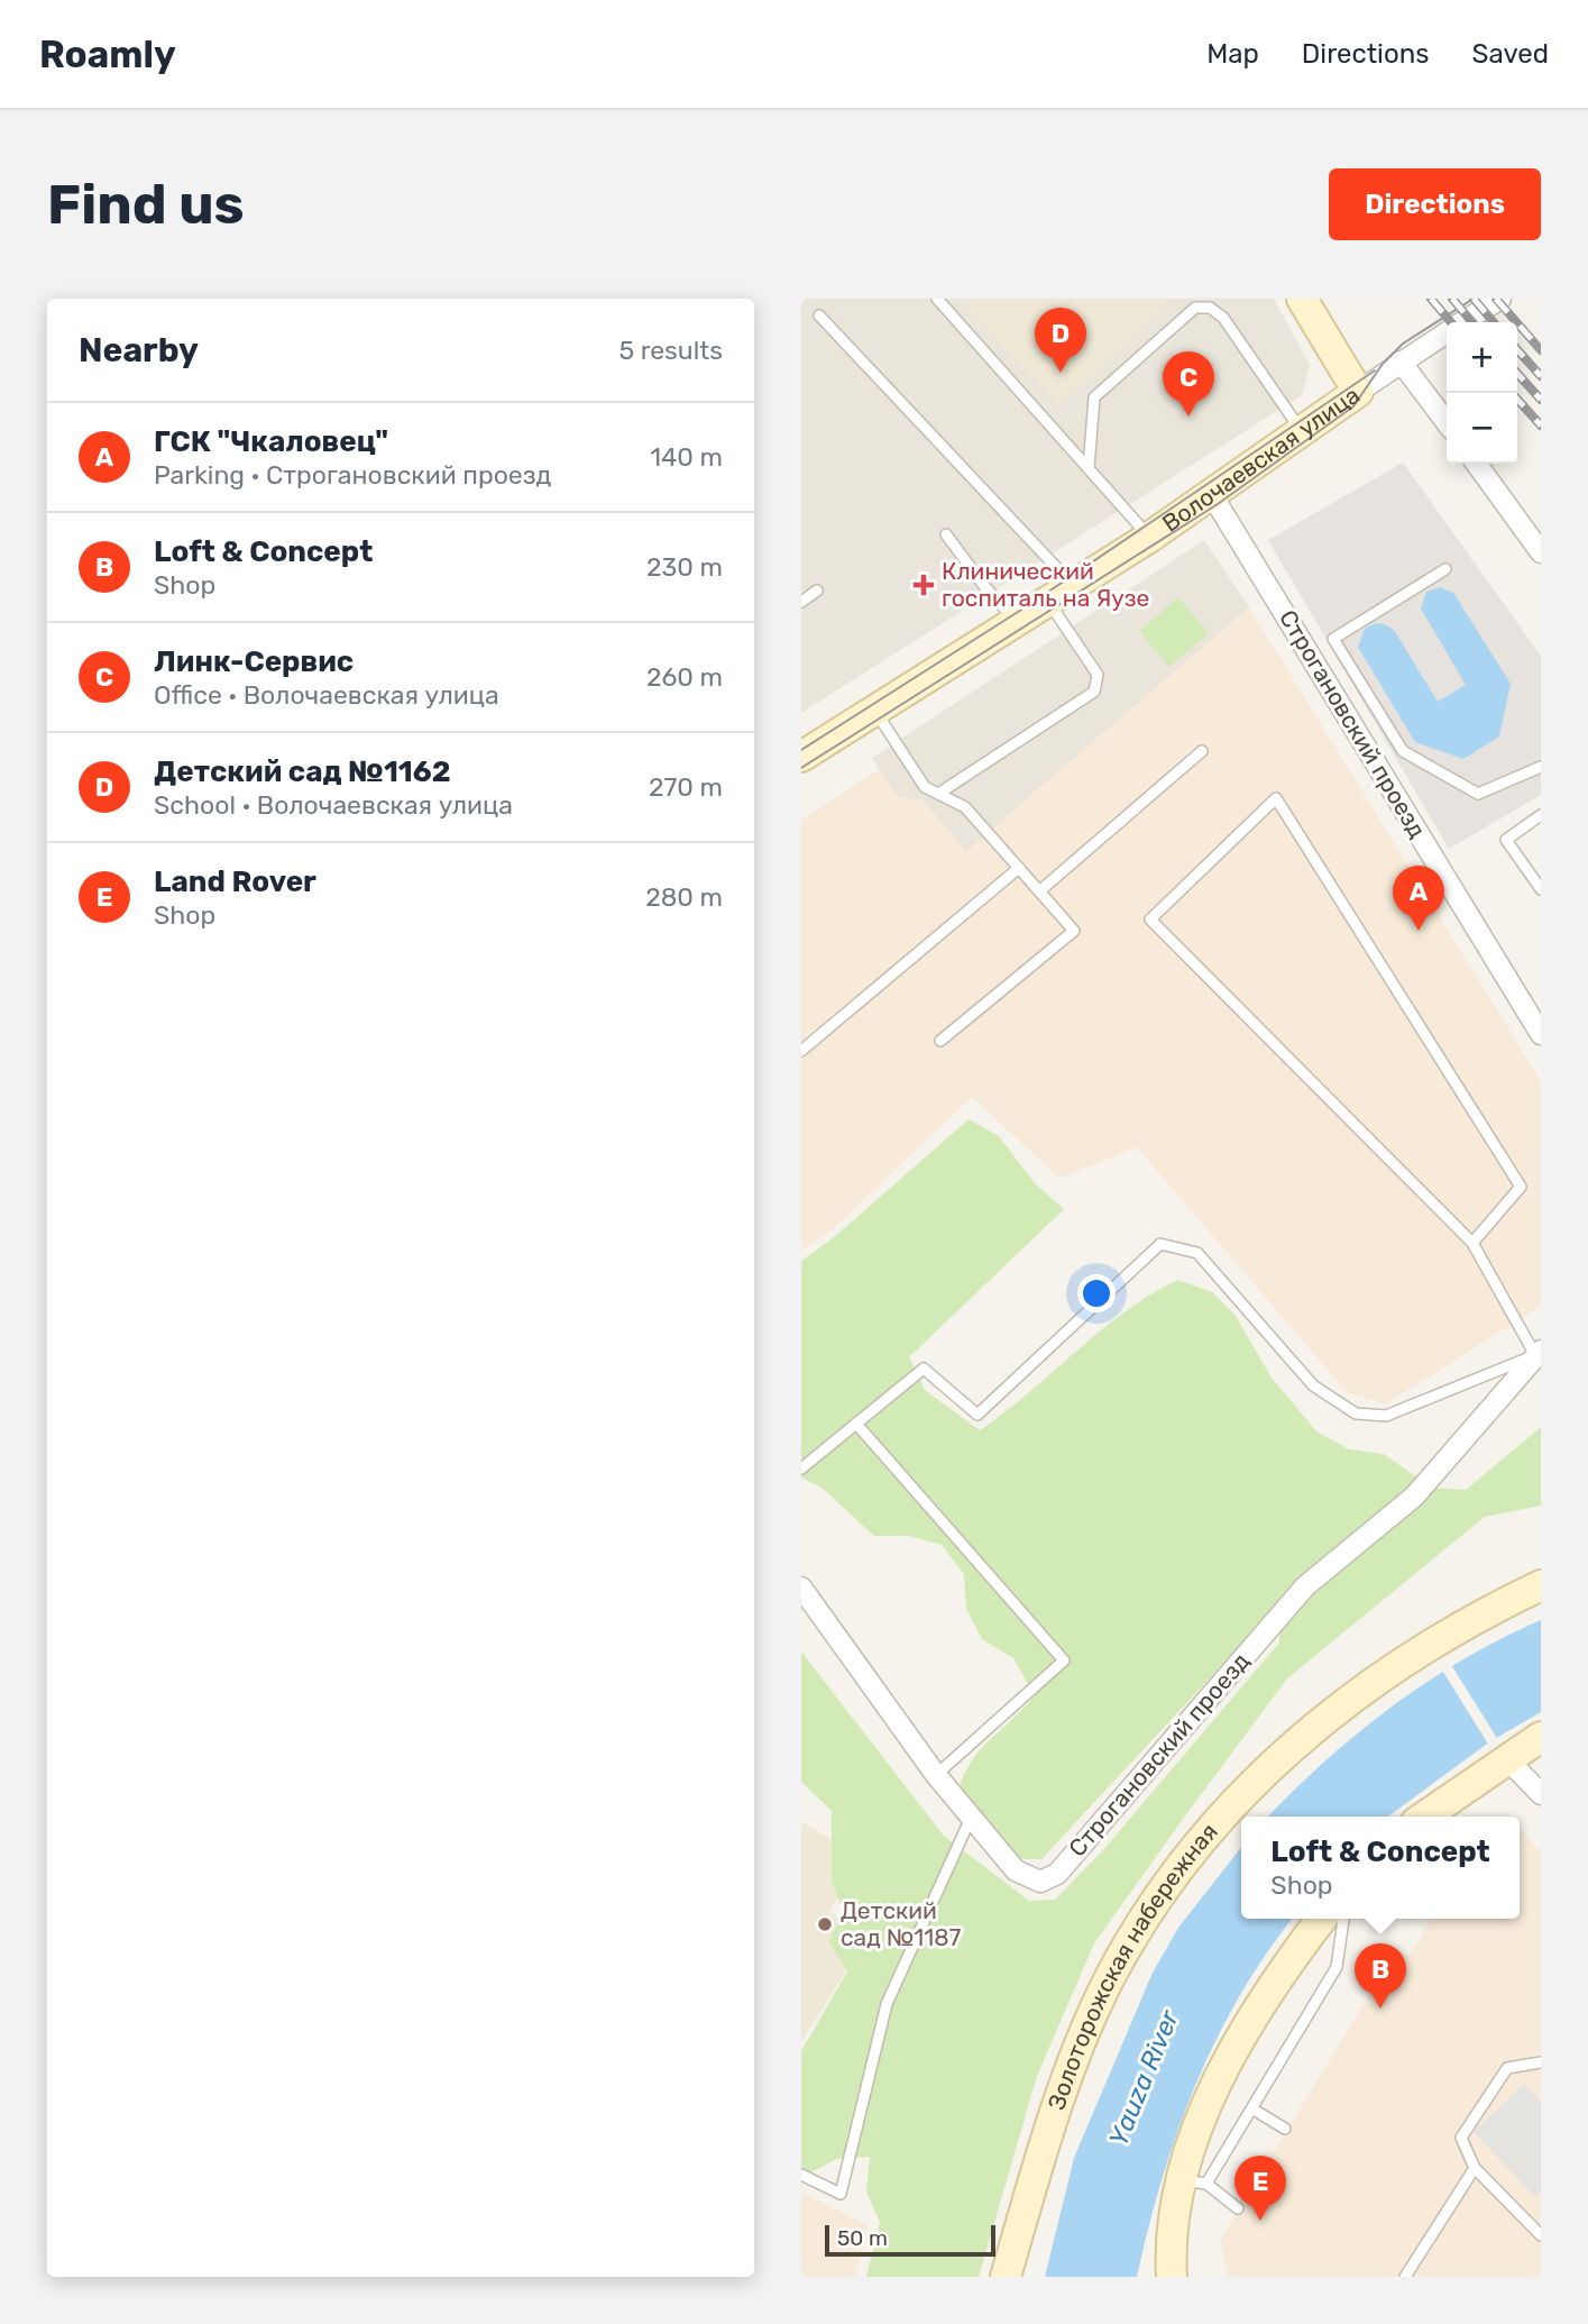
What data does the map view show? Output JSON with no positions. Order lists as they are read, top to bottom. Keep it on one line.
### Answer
{"streets":{"main road":["Волочаевская улица","Золоторожская набережная"],"street":["Строгановский проезд"]},"crossings":[["Волочаевская улица","Строгановский проезд"]],"water":["Yauza River"],"places":{"health":["Клинический госпиталь на Яузе"],"other":["Детский сад №1187"]},"scale_bar":"50 m","page":{"header":"Roamly","nav":["Map","Directions","Saved"],"buttons":"Directions","title":"Find us","heading":["Nearby","5 results"],"pins":["D","C","A","B","E"],"map_buttons":["+","−"],"list":[{"mark":"A","name":"ГСК \"Чкаловец\"","note":"Parking · Строгановский проезд","value":"140 m"},{"mark":"B","name":"Loft & Concept","note":"Shop","value":"230 m"},{"mark":"C","name":"Линк-Сервис","note":"Office · Волочаевская улица","value":"260 m"},{"mark":"D","name":"Детский сад №1162","note":"School · Волочаевская улица","value":"270 m"},{"mark":"E","name":"Land Rover","note":"Shop","value":"280 m"}],"popup":["Loft & Concept","Shop"],"scale":"50 m"}}
